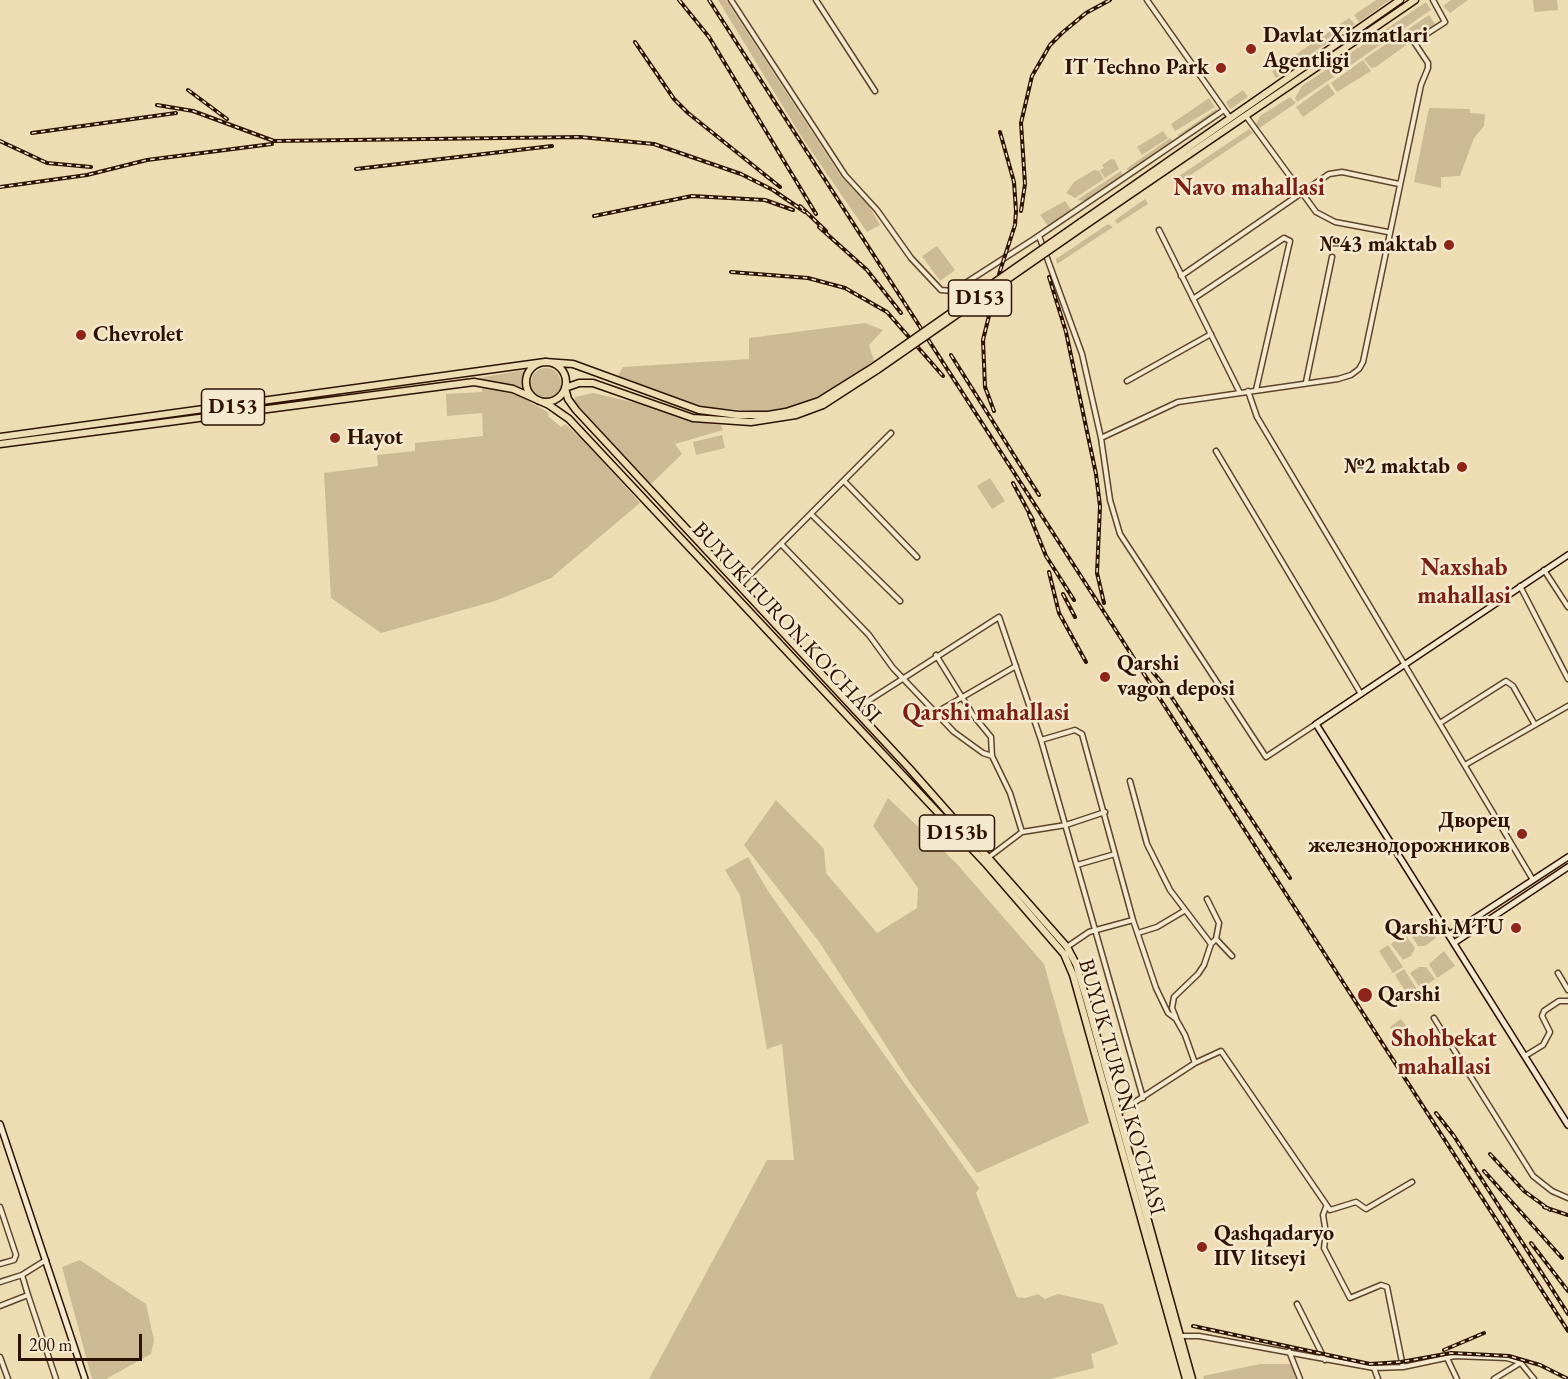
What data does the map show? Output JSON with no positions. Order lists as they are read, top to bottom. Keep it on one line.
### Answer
{"streets":{"main road":["D153","BUYUK TURON KO'CHASI","D153b"]},"crossings":[["D153","BUYUK TURON KO'CHASI"]],"districts":["Navo mahallasi","Naxshab mahallasi","Qarshi mahallasi","Shohbekat mahallasi"],"places":["Davlat Xizmatlari Agentligi","IT Techno Park","№43 maktab","Chevrolet","Hayot","№2 maktab","Qarshi vagon deposi","Дворец железнодорожников","Qarshi MTU","Qarshi","Qashqadaryo IIV litseyi"],"scale_bar":"200 m"}
